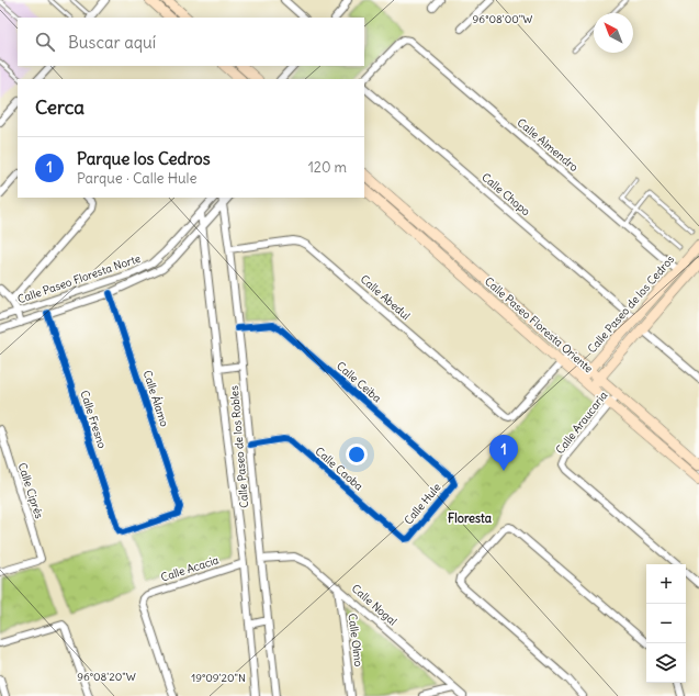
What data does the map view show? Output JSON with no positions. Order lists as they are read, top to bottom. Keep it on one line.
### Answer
{"streets":{"main road":["Calle Paseo de los Cedros","Calle Paseo Floresta Oriente"],"street":["Calle Almendro","Calle Chopo","Calle Paseo Floresta Norte","Calle Abedul","Calle Ceiba","Calle Álamo","Calle Fresno","Calle Araucaria","Calle Paseo de los Robles","Calle Caoba","Calle Ciprés","Calle Hule","Calle Acacia","Calle Nogal","Calle Olmo"]},"crossings":[["Calle Almendro","Calle Paseo de los Cedros"],["Calle Chopo","Calle Paseo de los Cedros"],["Calle Paseo Floresta Norte","Calle Álamo"],["Calle Paseo Floresta Norte","Calle Fresno"],["Calle Paseo Floresta Norte","Calle Paseo de los Robles"],["Calle Abedul","Calle Paseo Floresta Oriente"],["Calle Abedul","Calle Paseo de los Robles"],["Calle Paseo de los Cedros","Calle Paseo Floresta Oriente"],["Calle Paseo Floresta Oriente","Calle Araucaria"],["Calle Ceiba","Calle Paseo de los Robles"],["Calle Ceiba","Calle Hule"],["Calle Álamo","Calle Fresno"],["Calle Paseo de los Robles","Calle Caoba"],["Calle Paseo de los Robles","Calle Acacia"],["Calle Paseo de los Robles","Calle Nogal"],["Calle Caoba","Calle Hule"],["Calle Nogal","Calle Olmo"]],"districts":["Floresta"],"north":"top left","page":{"search":"Buscar aquí","heading":"Cerca","list":[{"mark":"1","name":"Parque los Cedros","note":"Parque · Calle Hule","value":"120 m"}],"pins":"1","map_buttons":["+","−"]},"coordinates":["96°08'00\"W","96°08'20\"W","19°09'20\"N"]}
